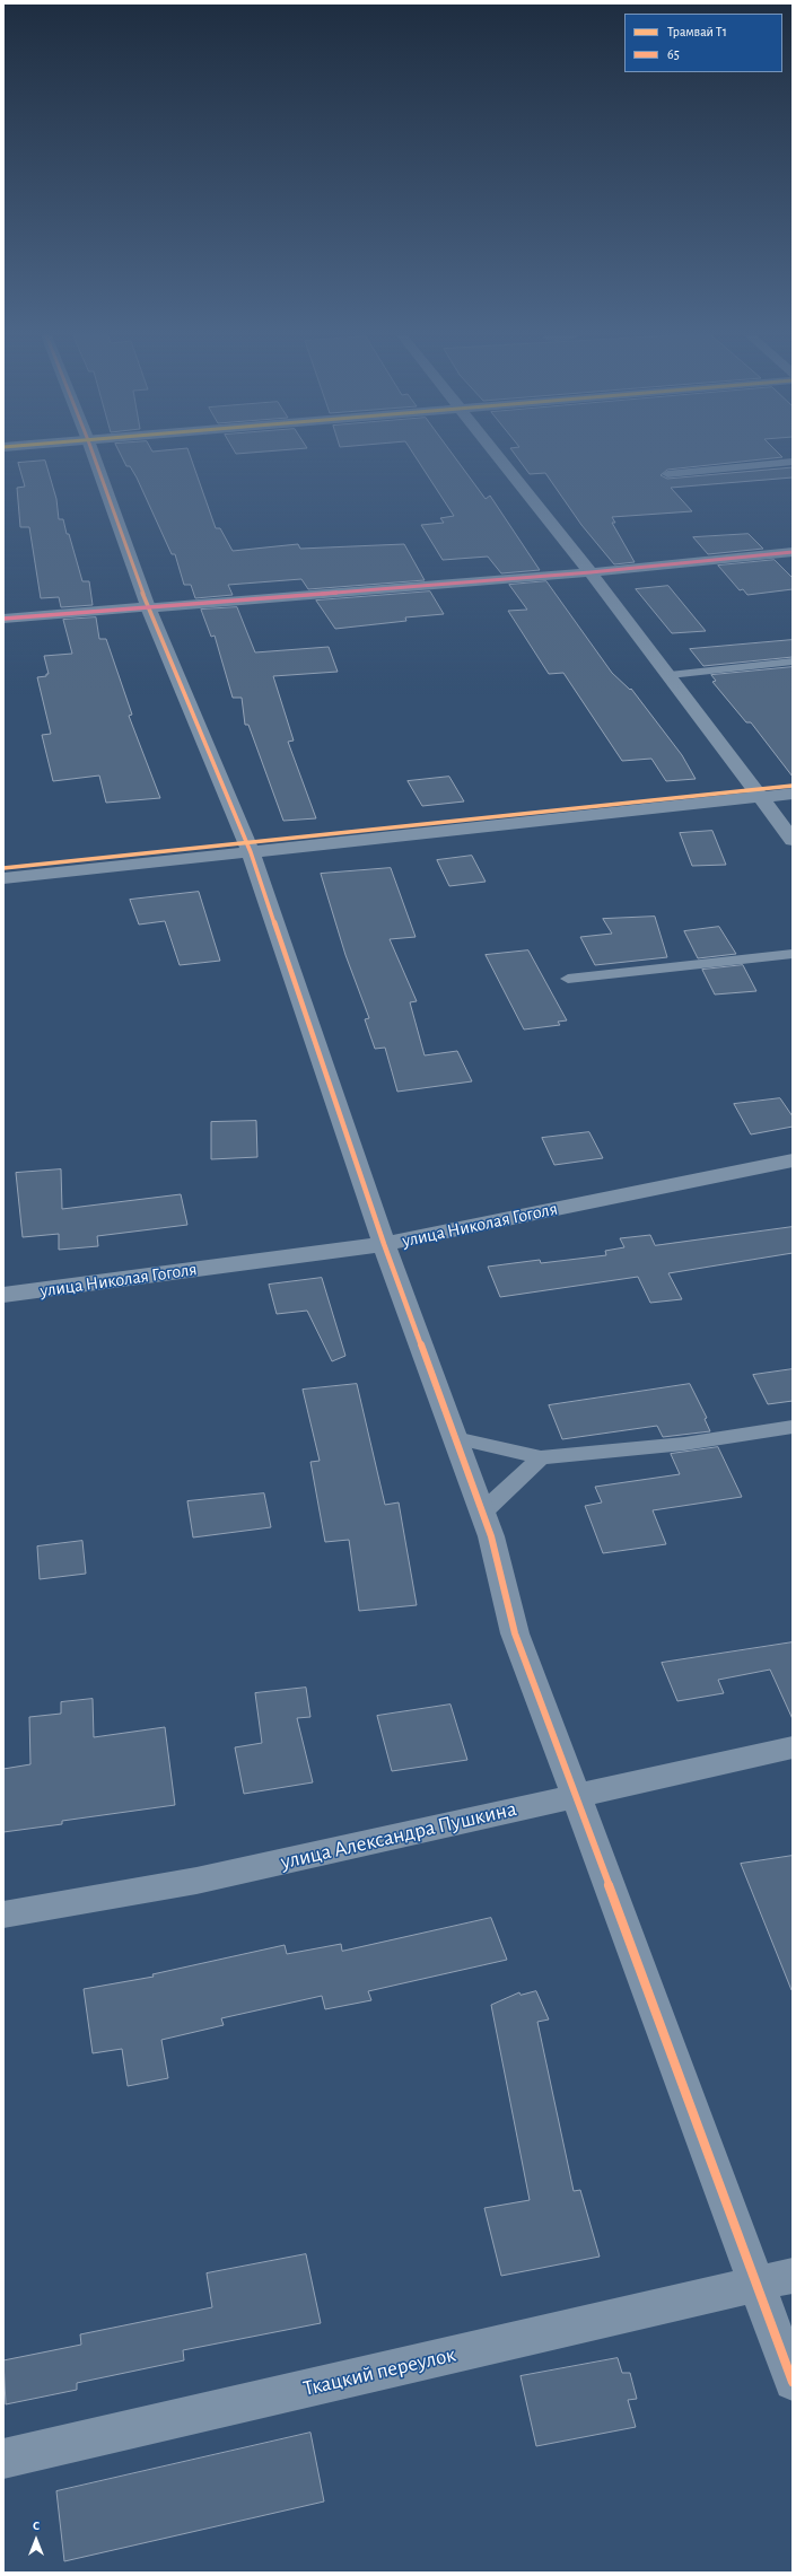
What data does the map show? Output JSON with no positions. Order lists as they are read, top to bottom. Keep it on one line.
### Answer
{"streets":{"street":["улица Николая Гоголя","улица Александра Пушкина","Ткацкий переулок"]},"lines":["transit line 65","tram line T1"],"legend":["Трамвай T1","65"],"north":"top"}
